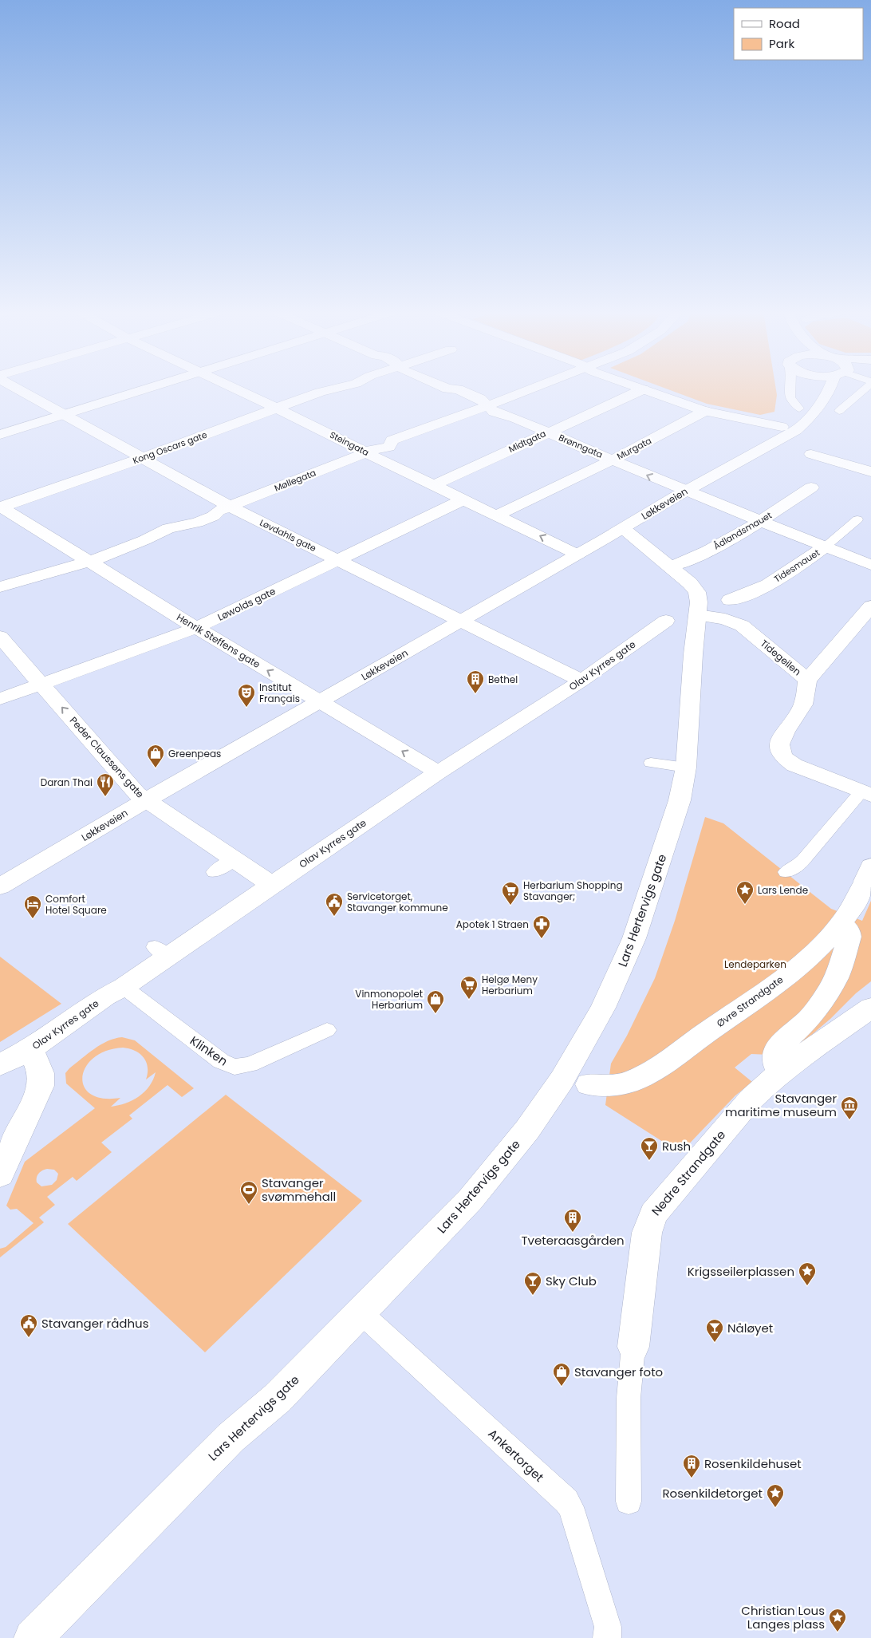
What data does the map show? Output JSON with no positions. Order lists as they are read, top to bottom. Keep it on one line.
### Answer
{"streets":{"street":["Midtgata","Steingata","Brønngata","Kong Oscars gate","Murgata","Møllegata","Løkkeveien","Ådlandsmauet","Løvdahls gate","Tidesmauet","Løwolds gate","Henrik Steffens gate","Tidegeilen","Olav Kyrres gate","Peder Claussøns gate","Lars Hertervigs gate","Øvre Strandgate","Nedre Strandgate"],"lane":["Klinken","Ankertorget"]},"crossings":[["Midtgata","Steingata"],["Midtgata","Brønngata"],["Steingata","Kong Oscars gate"],["Steingata","Murgata"],["Steingata","Møllegata"],["Steingata","Løkkeveien"],["Steingata","Løwolds gate"],["Brønngata","Murgata"],["Brønngata","Møllegata"],["Brønngata","Løkkeveien"],["Brønngata","Ådlandsmauet"],["Brønngata","Tidesmauet"],["Kong Oscars gate","Løvdahls gate"],["Kong Oscars gate","Henrik Steffens gate"],["Møllegata","Løvdahls gate"],["Møllegata","Henrik Steffens gate"],["Løkkeveien","Løvdahls gate"],["Løkkeveien","Henrik Steffens gate"],["Løkkeveien","Peder Claussøns gate"],["Løvdahls gate","Løwolds gate"],["Løvdahls gate","Olav Kyrres gate"],["Løwolds gate","Henrik Steffens gate"],["Løwolds gate","Peder Claussøns gate"],["Henrik Steffens gate","Olav Kyrres gate"],["Tidegeilen","Lars Hertervigs gate"],["Olav Kyrres gate","Peder Claussøns gate"],["Olav Kyrres gate","Klinken"],["Lars Hertervigs gate","Ankertorget"]],"one_way":["Henrik Steffens gate","Peder Claussøns gate"],"parks":["Lendeparken"],"places":{"building":["Bethel","Tveteraasgården","Rosenkildehuset"],"theatre":["Institut Français"],"shop":["Greenpeas","Vinmonopolet Herbarium","Stavanger foto"],"restaurant":["Daran Thai"],"place":["Lars Lende","Krigsseilerplassen","Rosenkildetorget","Christian Lous Langes plass"],"supermarket":["Herbarium Shopping Stavanger;","Helgø Meny Herbarium"],"public building":["Servicetorget, Stavanger kommune","Stavanger rådhus"],"hotel":["Comfort Hotel Square"],"pharmacy":["Apotek 1 Straen"],"museum":["Stavanger maritime museum"],"bar":["Rush","Sky Club","Nåløyet"],"sports":["Stavanger svømmehall"]},"legend":["Road","Park"]}
